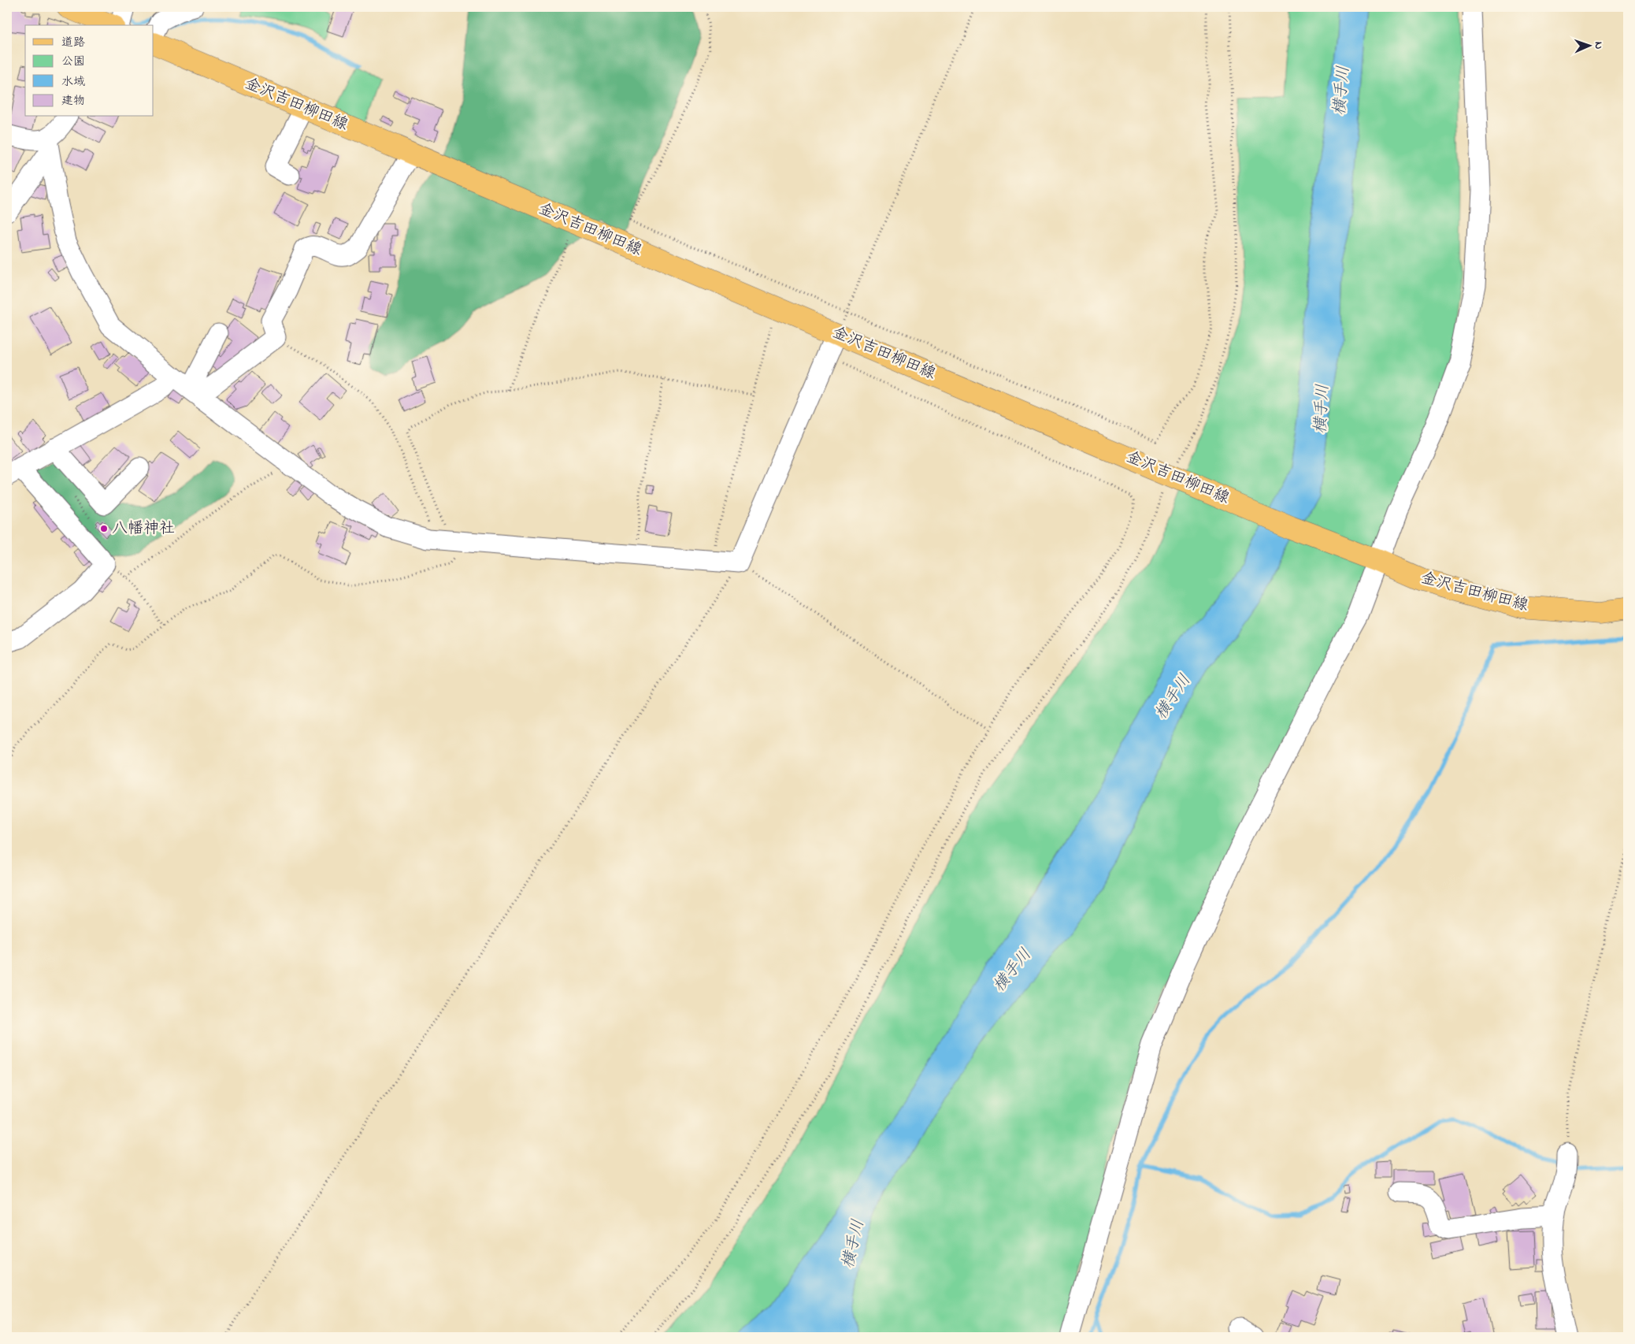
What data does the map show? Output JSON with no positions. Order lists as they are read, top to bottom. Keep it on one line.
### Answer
{"streets":{"main road":["金沢吉田柳田線"]},"water":["横手川"],"places":["八幡神社"],"legend":["道路","公園","水域","建物"],"north":"right"}
